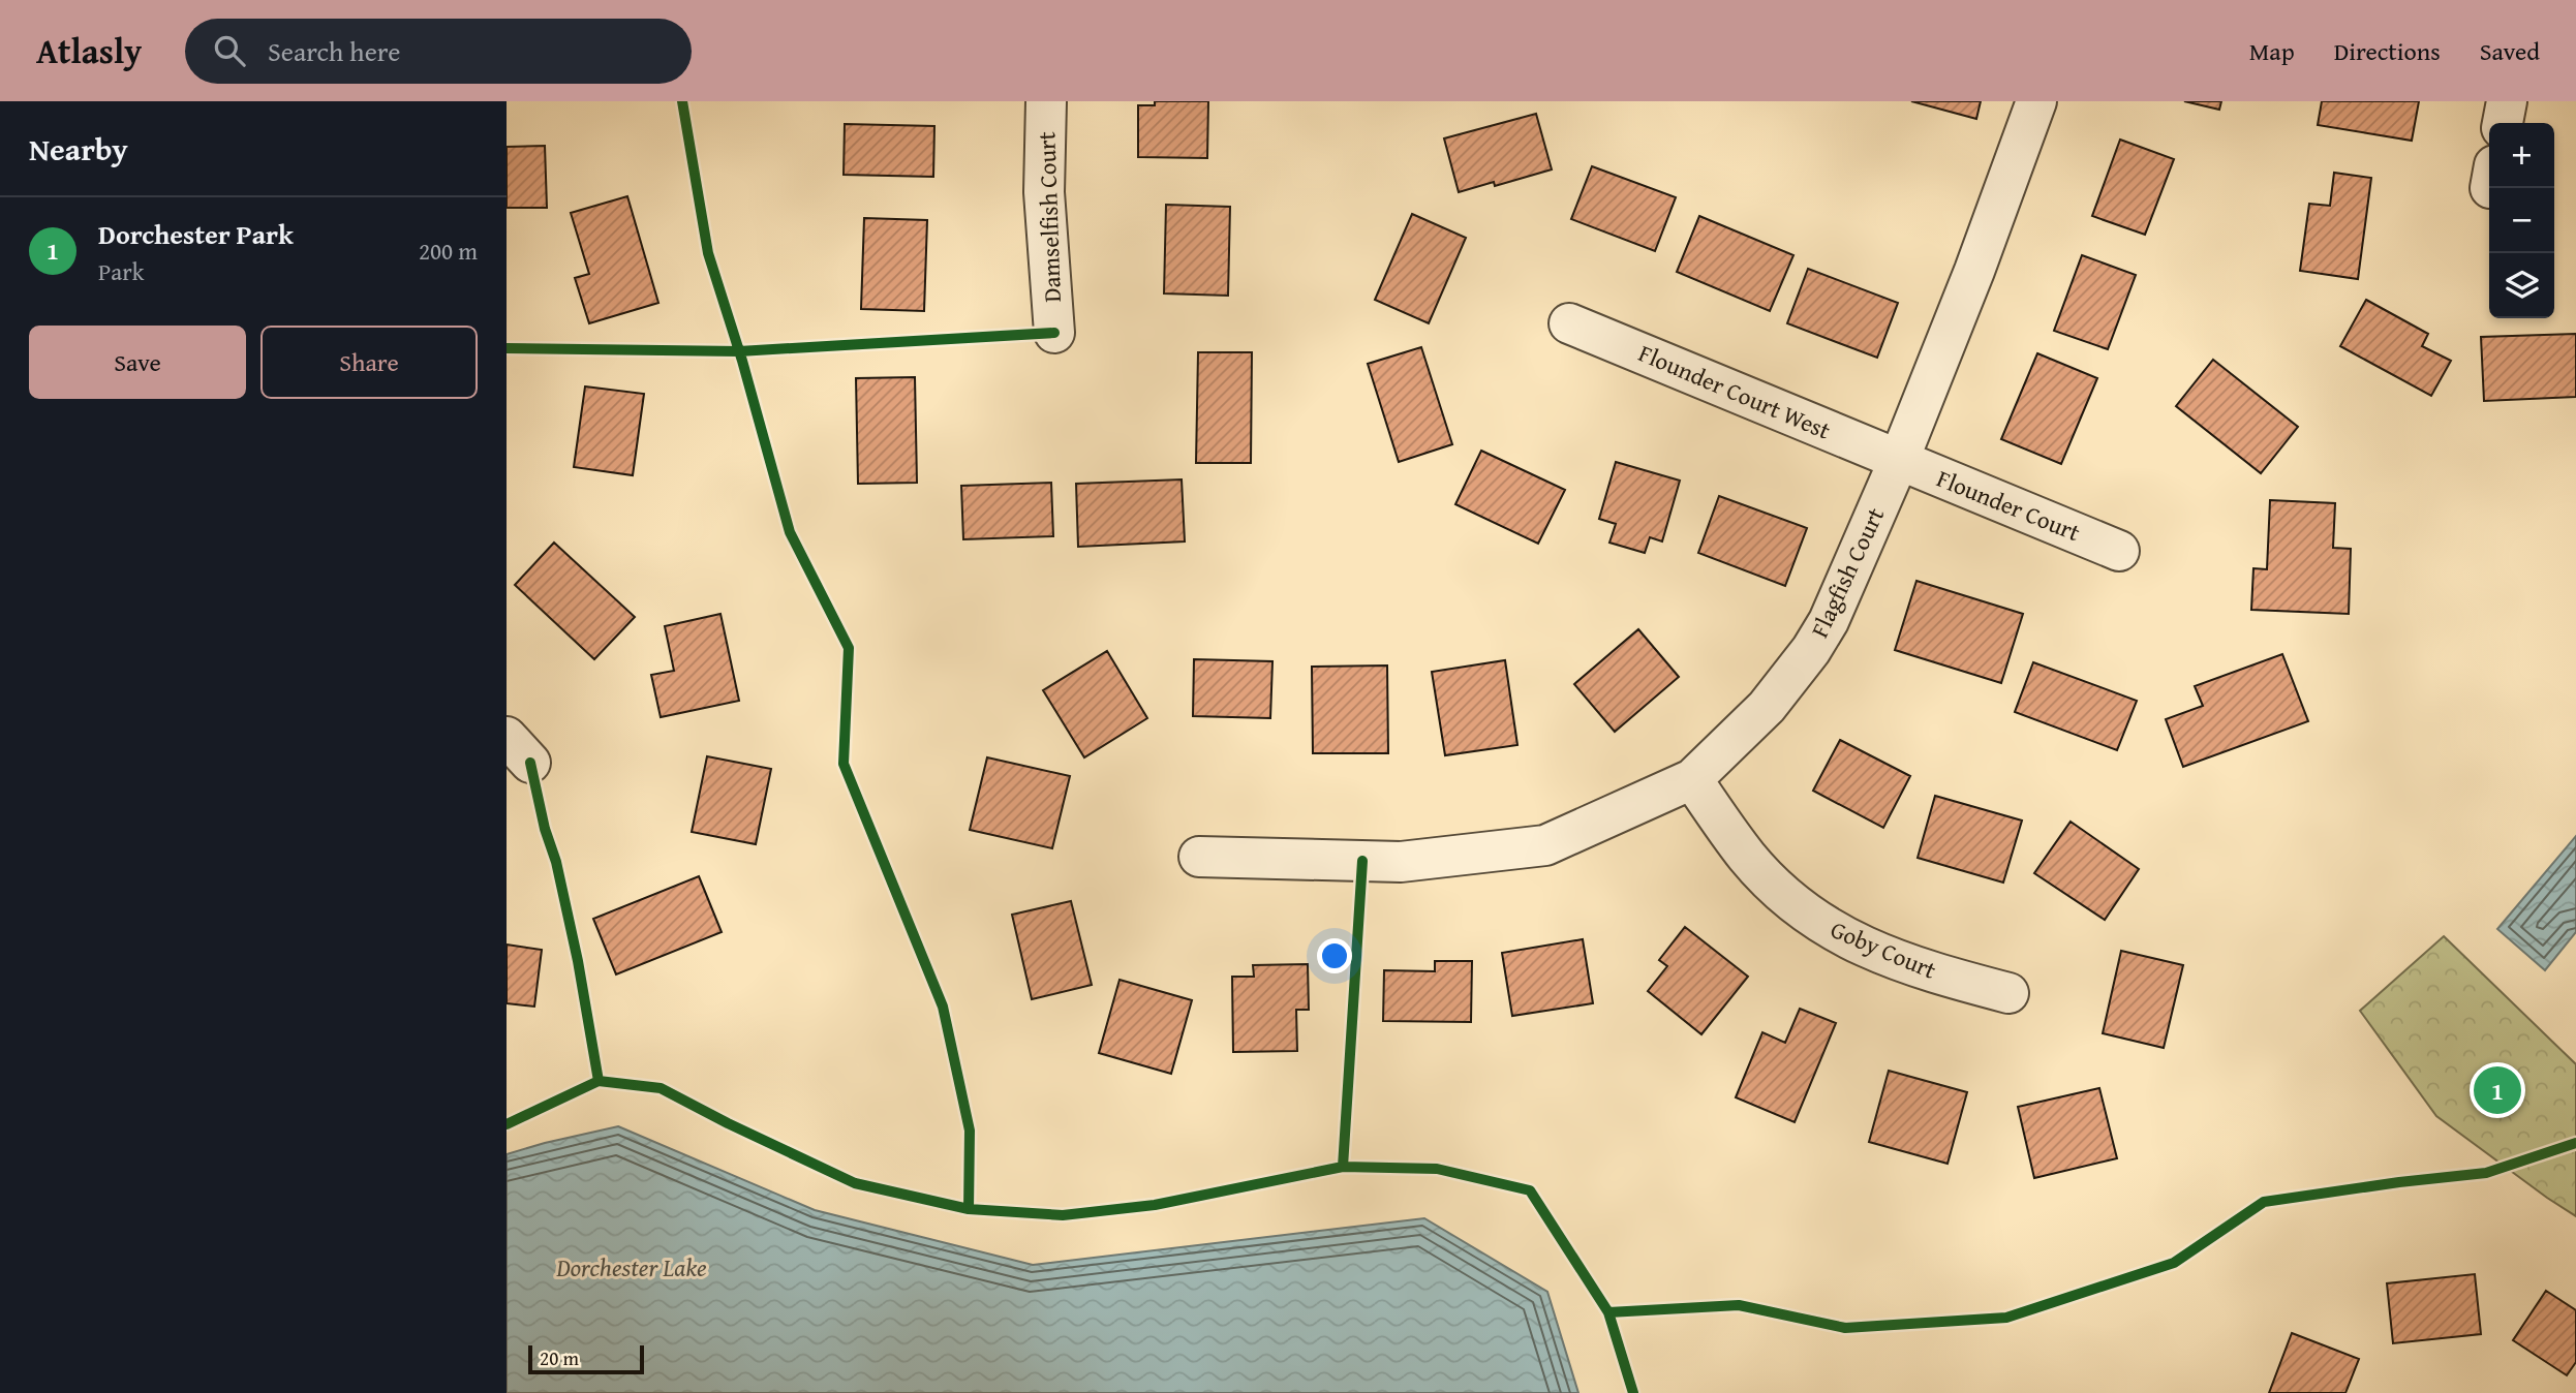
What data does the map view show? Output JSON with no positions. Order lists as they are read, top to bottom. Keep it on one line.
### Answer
{"streets":{"street":["Damselfish Court","Flounder Court West","Flounder Court","Flagfish Court","Goby Court"]},"crossings":[["Flounder Court West","Flounder Court"],["Flounder Court West","Flagfish Court"],["Flounder Court","Flagfish Court"],["Flagfish Court","Goby Court"]],"water":["Dorchester Lake"],"scale_bar":"20 m","page":{"header":"Atlasly","search":"Search here","nav":["Map","Directions","Saved"],"heading":"Nearby","map_buttons":["+","−"],"list":[{"mark":"1","name":"Dorchester Park","note":"Park","value":"200 m"}],"buttons":["Save","Share"],"pins":"1","scale":"20 m"}}
